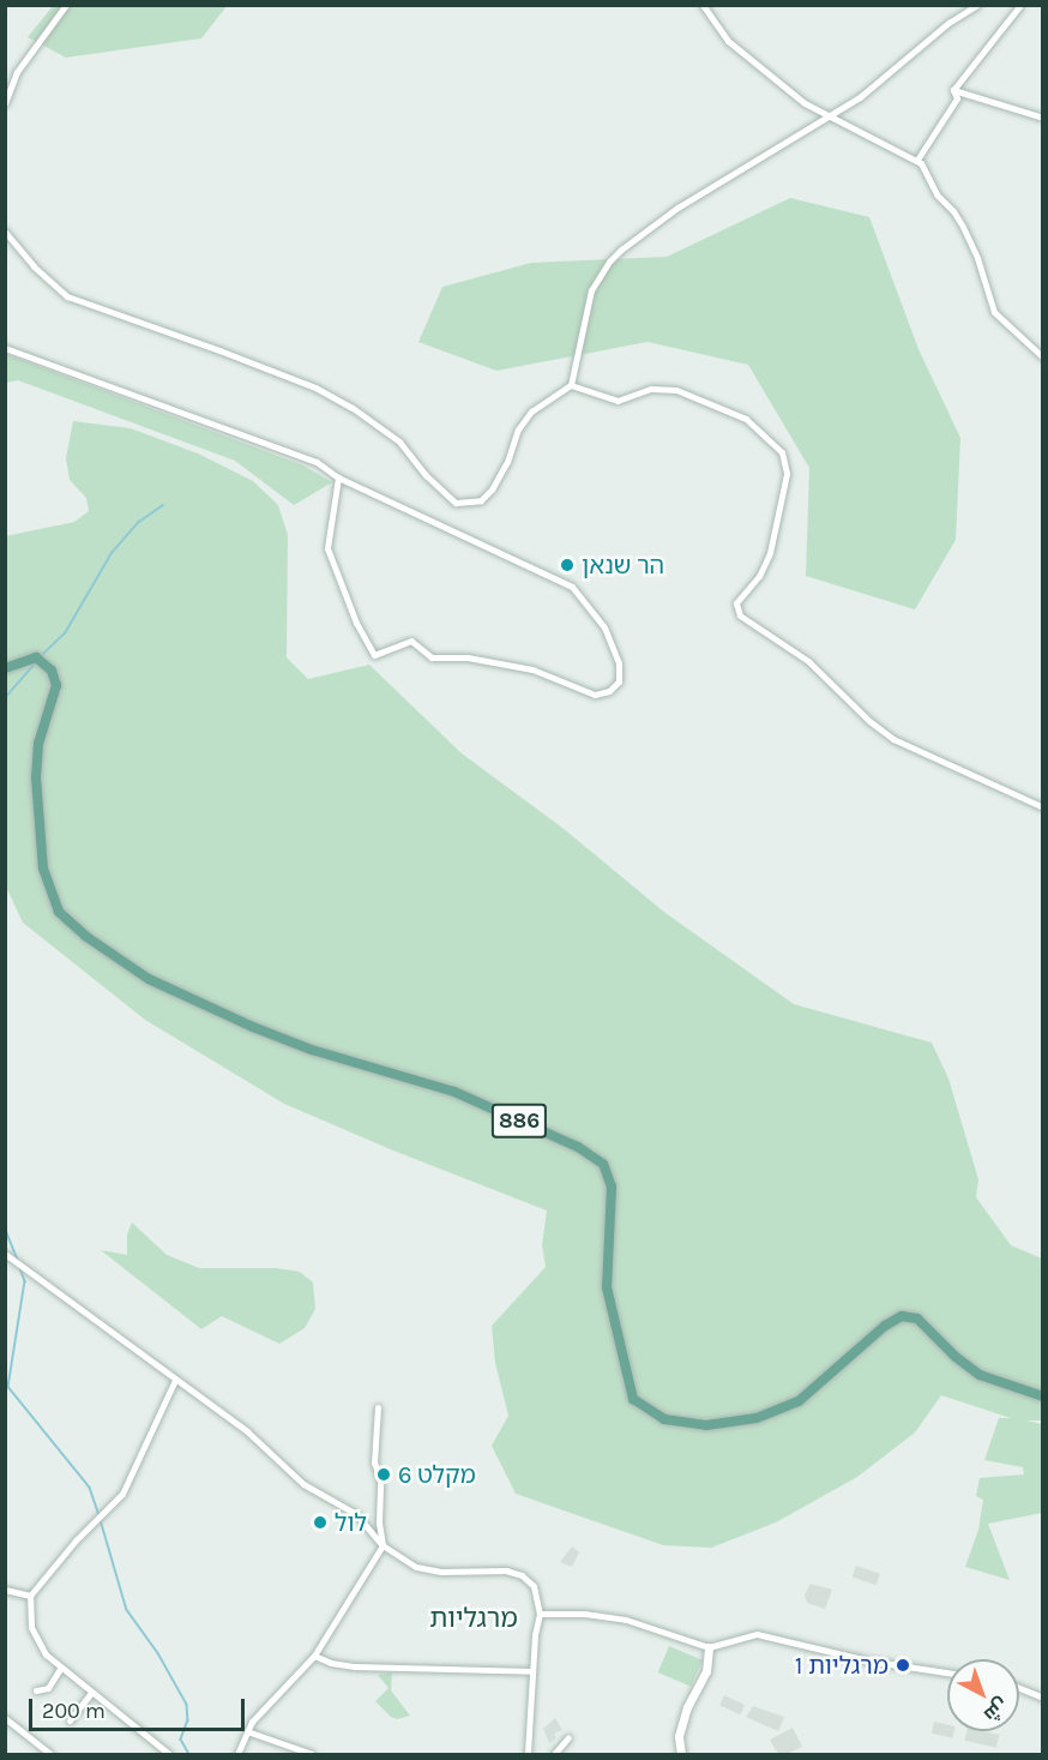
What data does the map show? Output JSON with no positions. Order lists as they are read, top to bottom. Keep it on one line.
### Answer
{"streets":{"main road":["886"]},"districts":["מרגליות"],"places":["הר שנאן","מקלט 6","לול","מרגליות 1"],"scale_bar":"200 m","north":"bottom right"}
